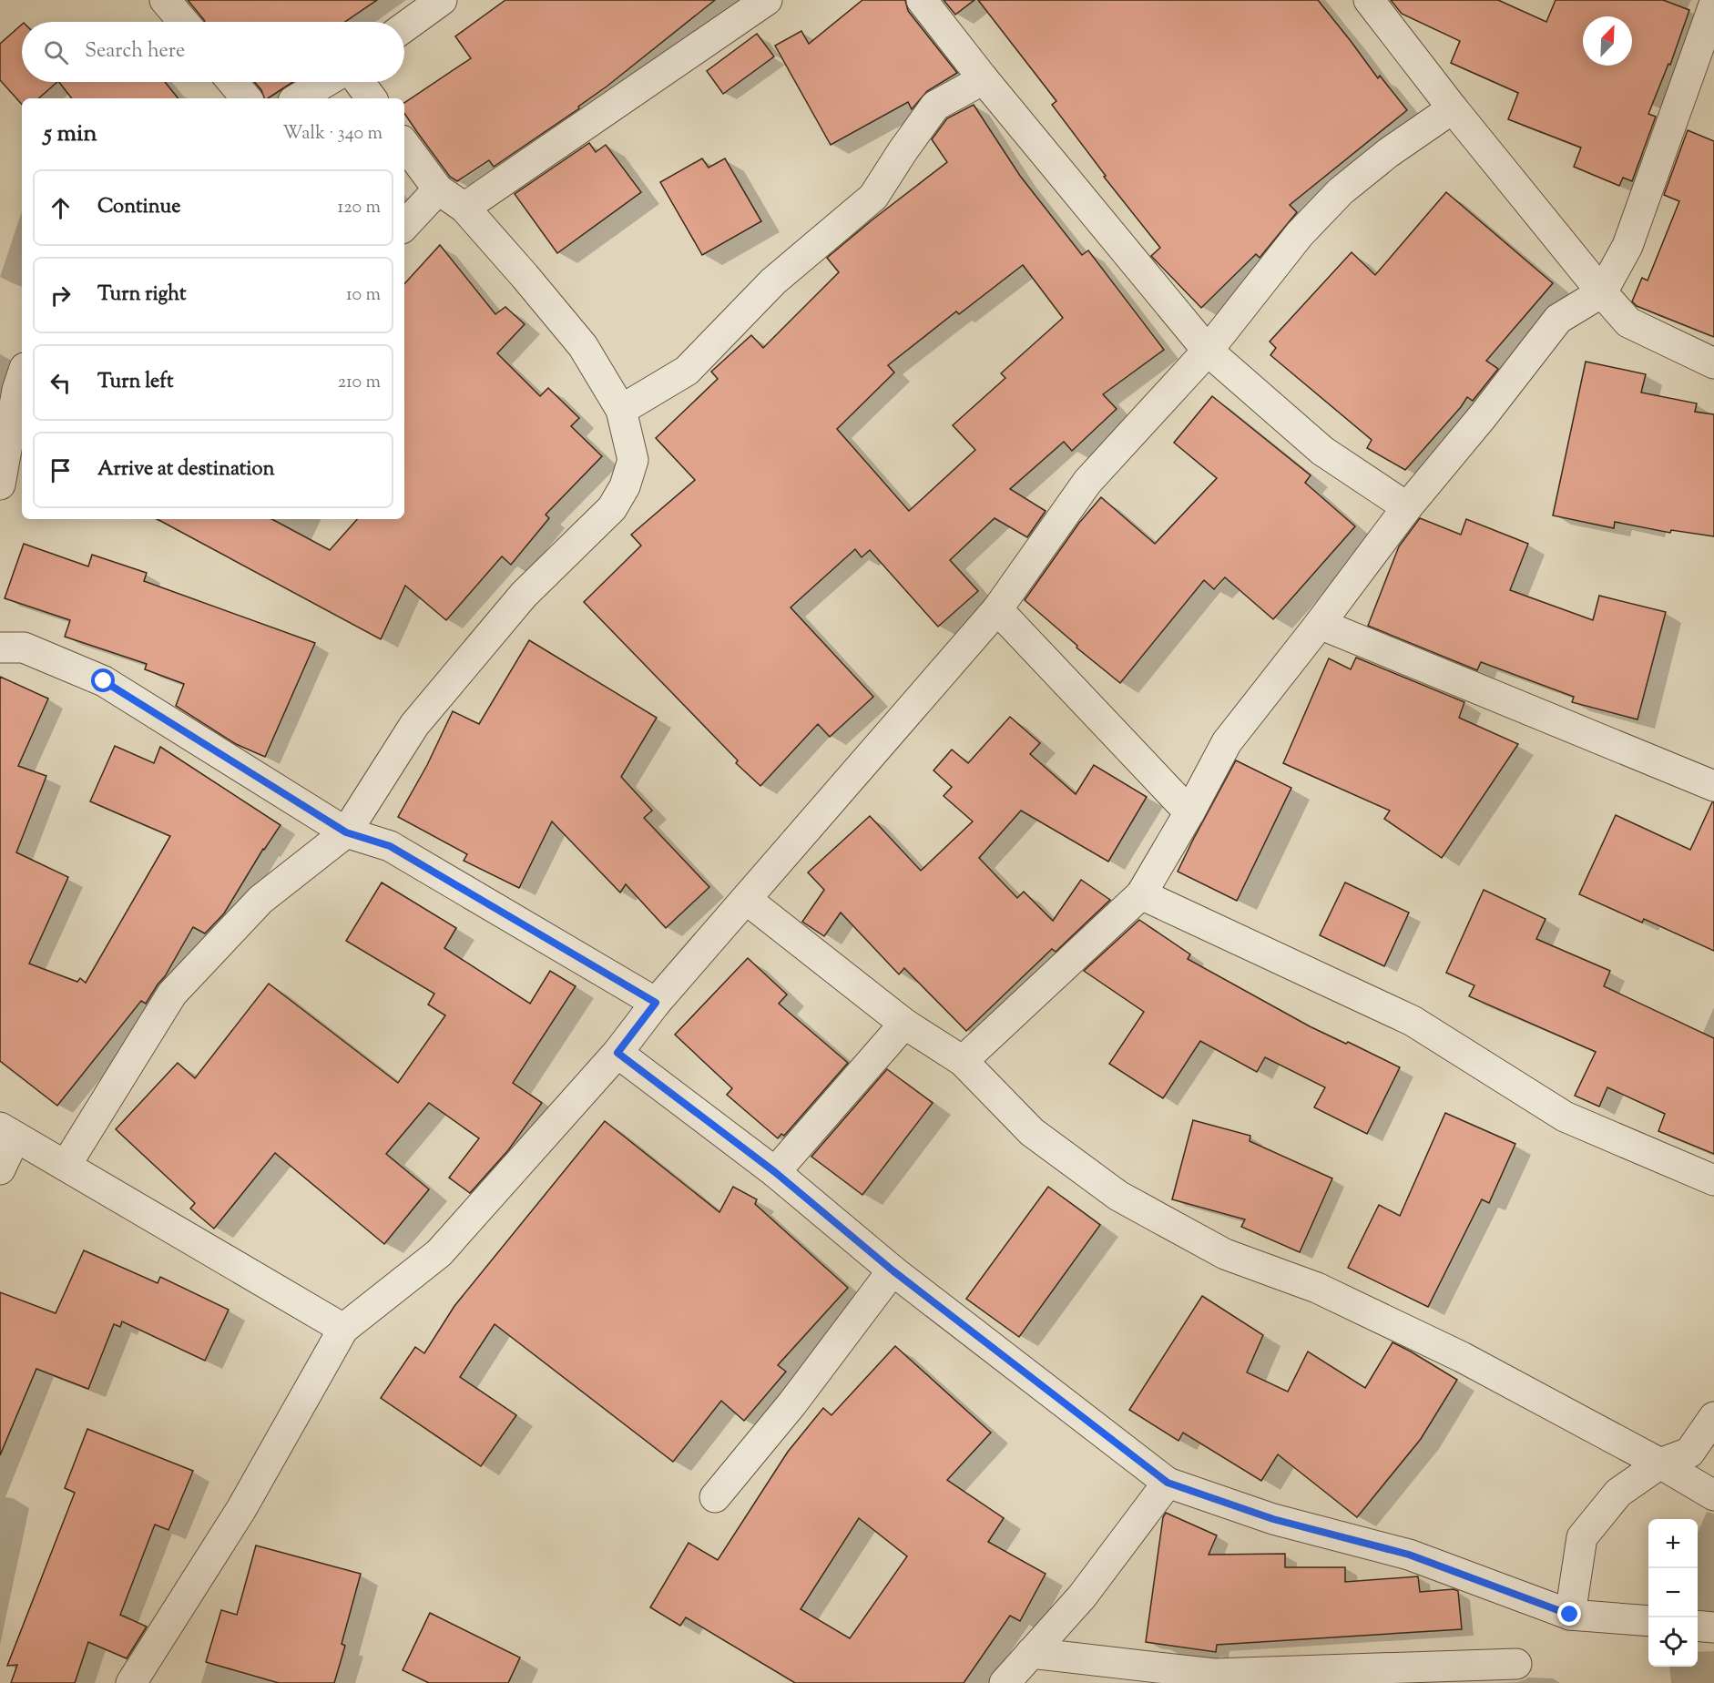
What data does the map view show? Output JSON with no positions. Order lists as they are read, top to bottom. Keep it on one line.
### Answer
{"north":"top right","page":{"search":"Search here","heading":["5 min","Walk · 340 m"],"list":[["Continue","120 m"],["Turn right","10 m"],["Turn left","210 m"],"Arrive at destination"],"map_buttons":["+","−"]}}
